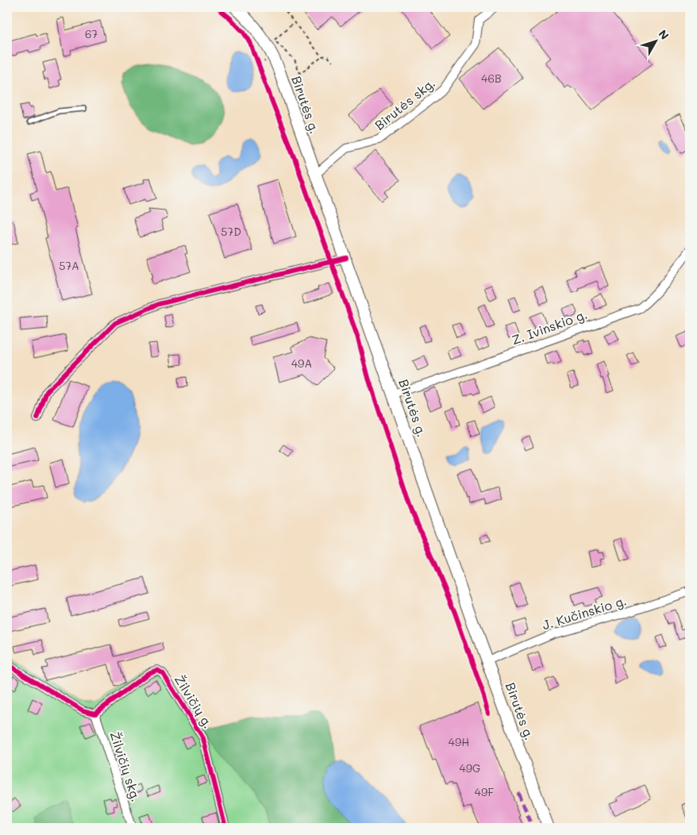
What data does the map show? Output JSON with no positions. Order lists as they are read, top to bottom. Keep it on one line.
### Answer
{"streets":{"main road":["Birutės g."],"street":["Birutės skg.","Z. Ivinskio g.","J. Kučinskio g.","Žilvičių g.","Žilvičių skg."]},"crossings":[["Birutės skg.","Birutės g."],["Birutės g.","Z. Ivinskio g."],["Birutės g.","J. Kučinskio g."],["Žilvičių g.","Žilvičių skg."]],"house_numbers":["67","46B","57D","57A","49A","49H","49G","49F"],"north":"top right"}
